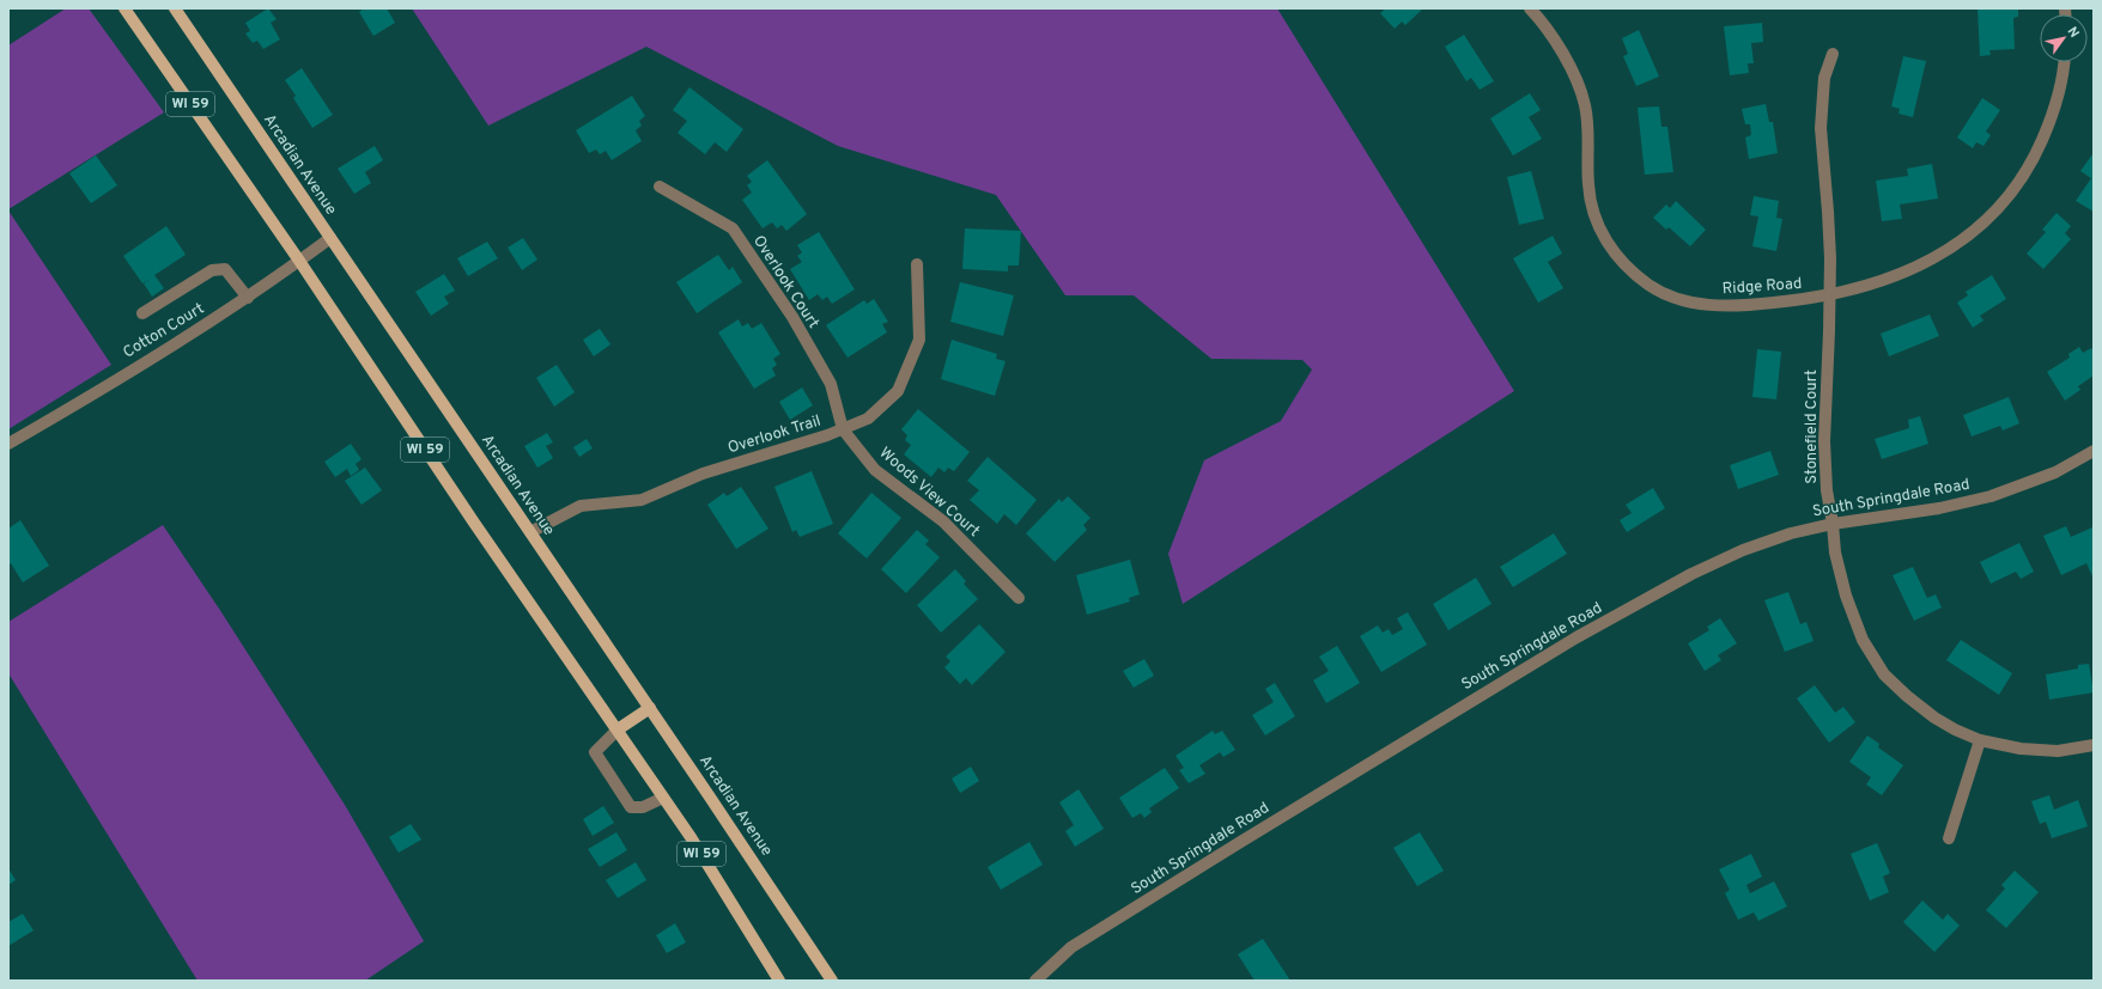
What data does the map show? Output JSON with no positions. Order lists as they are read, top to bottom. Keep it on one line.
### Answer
{"streets":{"main road":["WI 59","Arcadian Avenue"],"street":["Overlook Court","Ridge Road","Cotton Court","Stonefield Court","Overlook Trail","Woods View Court","South Springdale Road"]},"crossings":[["WI 59","Cotton Court"],["Arcadian Avenue","Cotton Court"],["Arcadian Avenue","Overlook Trail"],["Overlook Court","Overlook Trail"],["Overlook Court","Woods View Court"],["Ridge Road","Stonefield Court"],["Stonefield Court","South Springdale Road"],["Overlook Trail","Woods View Court"]],"north":"top right"}
